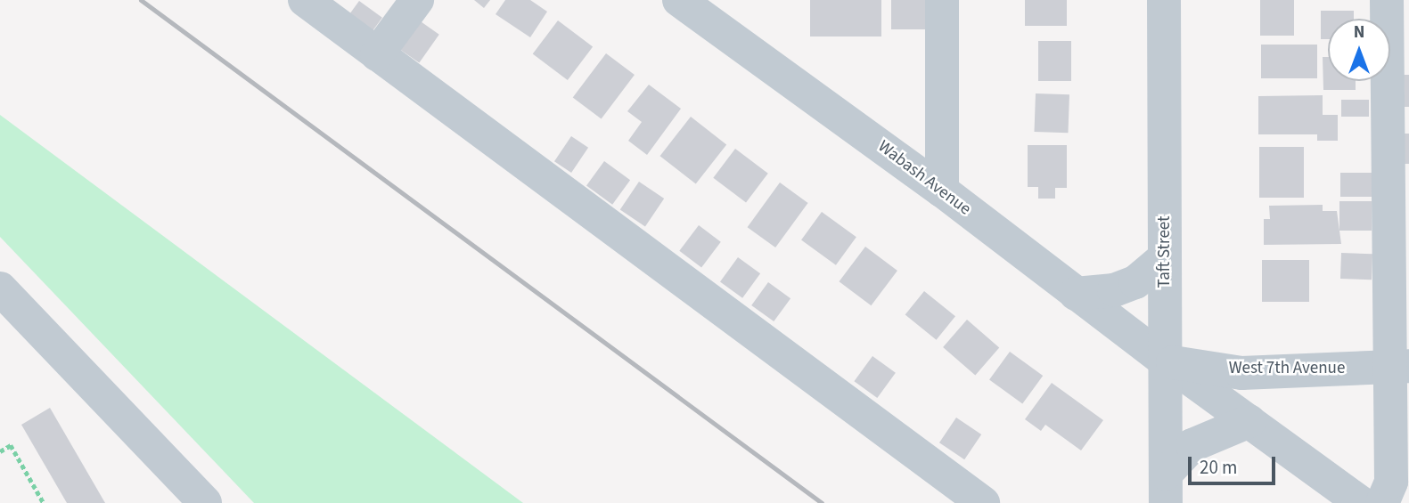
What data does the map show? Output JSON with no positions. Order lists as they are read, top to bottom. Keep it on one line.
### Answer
{"streets":{"street":["Wabash Avenue","Taft Street","West 7th Avenue"]},"crossings":[["Wabash Avenue","Taft Street"],["Wabash Avenue","West 7th Avenue"],["Taft Street","West 7th Avenue"]],"scale_bar":"20 m","north":"top"}
